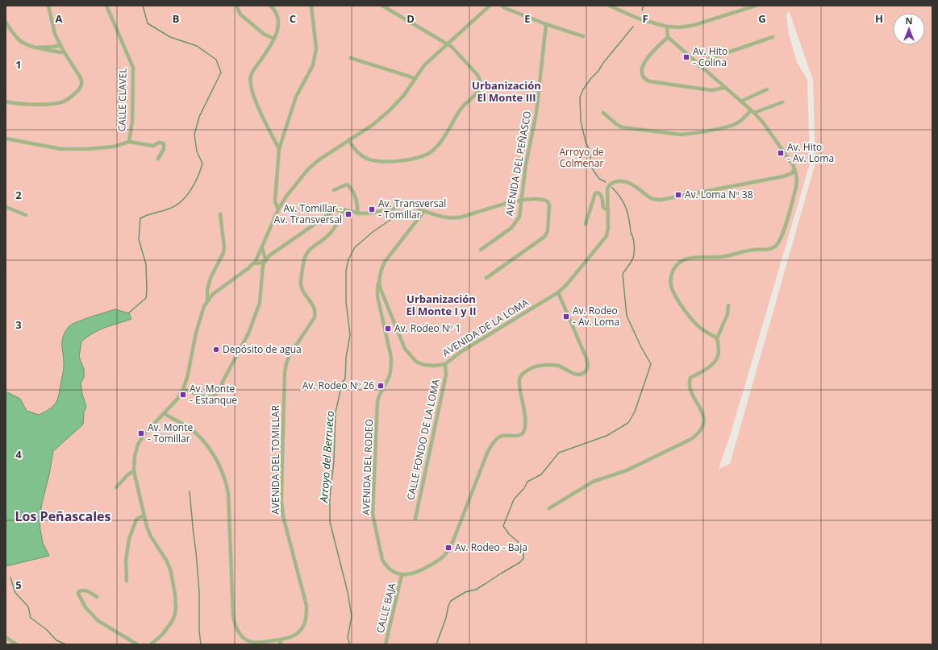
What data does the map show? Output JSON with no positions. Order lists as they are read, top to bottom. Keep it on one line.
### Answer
{"streets":{"street":["CALLE CLAVEL","AVENIDA DEL PEÑASCO","AVENIDA DE LA LOMA","CALLE FONDO DE LA LOMA","AVENIDA DEL TOMILLAR","AVENIDA DEL RODEO","CALLE BAJA"]},"crossings":[["AVENIDA DE LA LOMA","CALLE FONDO DE LA LOMA"],["AVENIDA DE LA LOMA","AVENIDA DEL RODEO"],["AVENIDA DEL RODEO","CALLE BAJA"]],"districts":["Urbanización El Monte III","Urbanización El Monte I y II","Los Peñascales"],"water":["Arroyo del Berrueco"],"parks":["Arroyo de Colmenar"],"places":{"transit":["Av. Hito - Colina","Av. Hito - Av. Loma","Av. Loma Nº 38","Av. Transversal - Tomillar","Av. Tomillar - Av. Transversal","Av. Rodeo - Av. Loma","Av. Rodeo Nº 1","Av. Rodeo Nº 26","Av. Monte - Estanque","Av. Monte - Tomillar","Av. Rodeo - Baja"],"other":["Depósito de agua"]},"north":"top","grid":{"columns":["A","B","C","D","E","F","G","H"],"rows":["1","2","3","4","5"]}}
